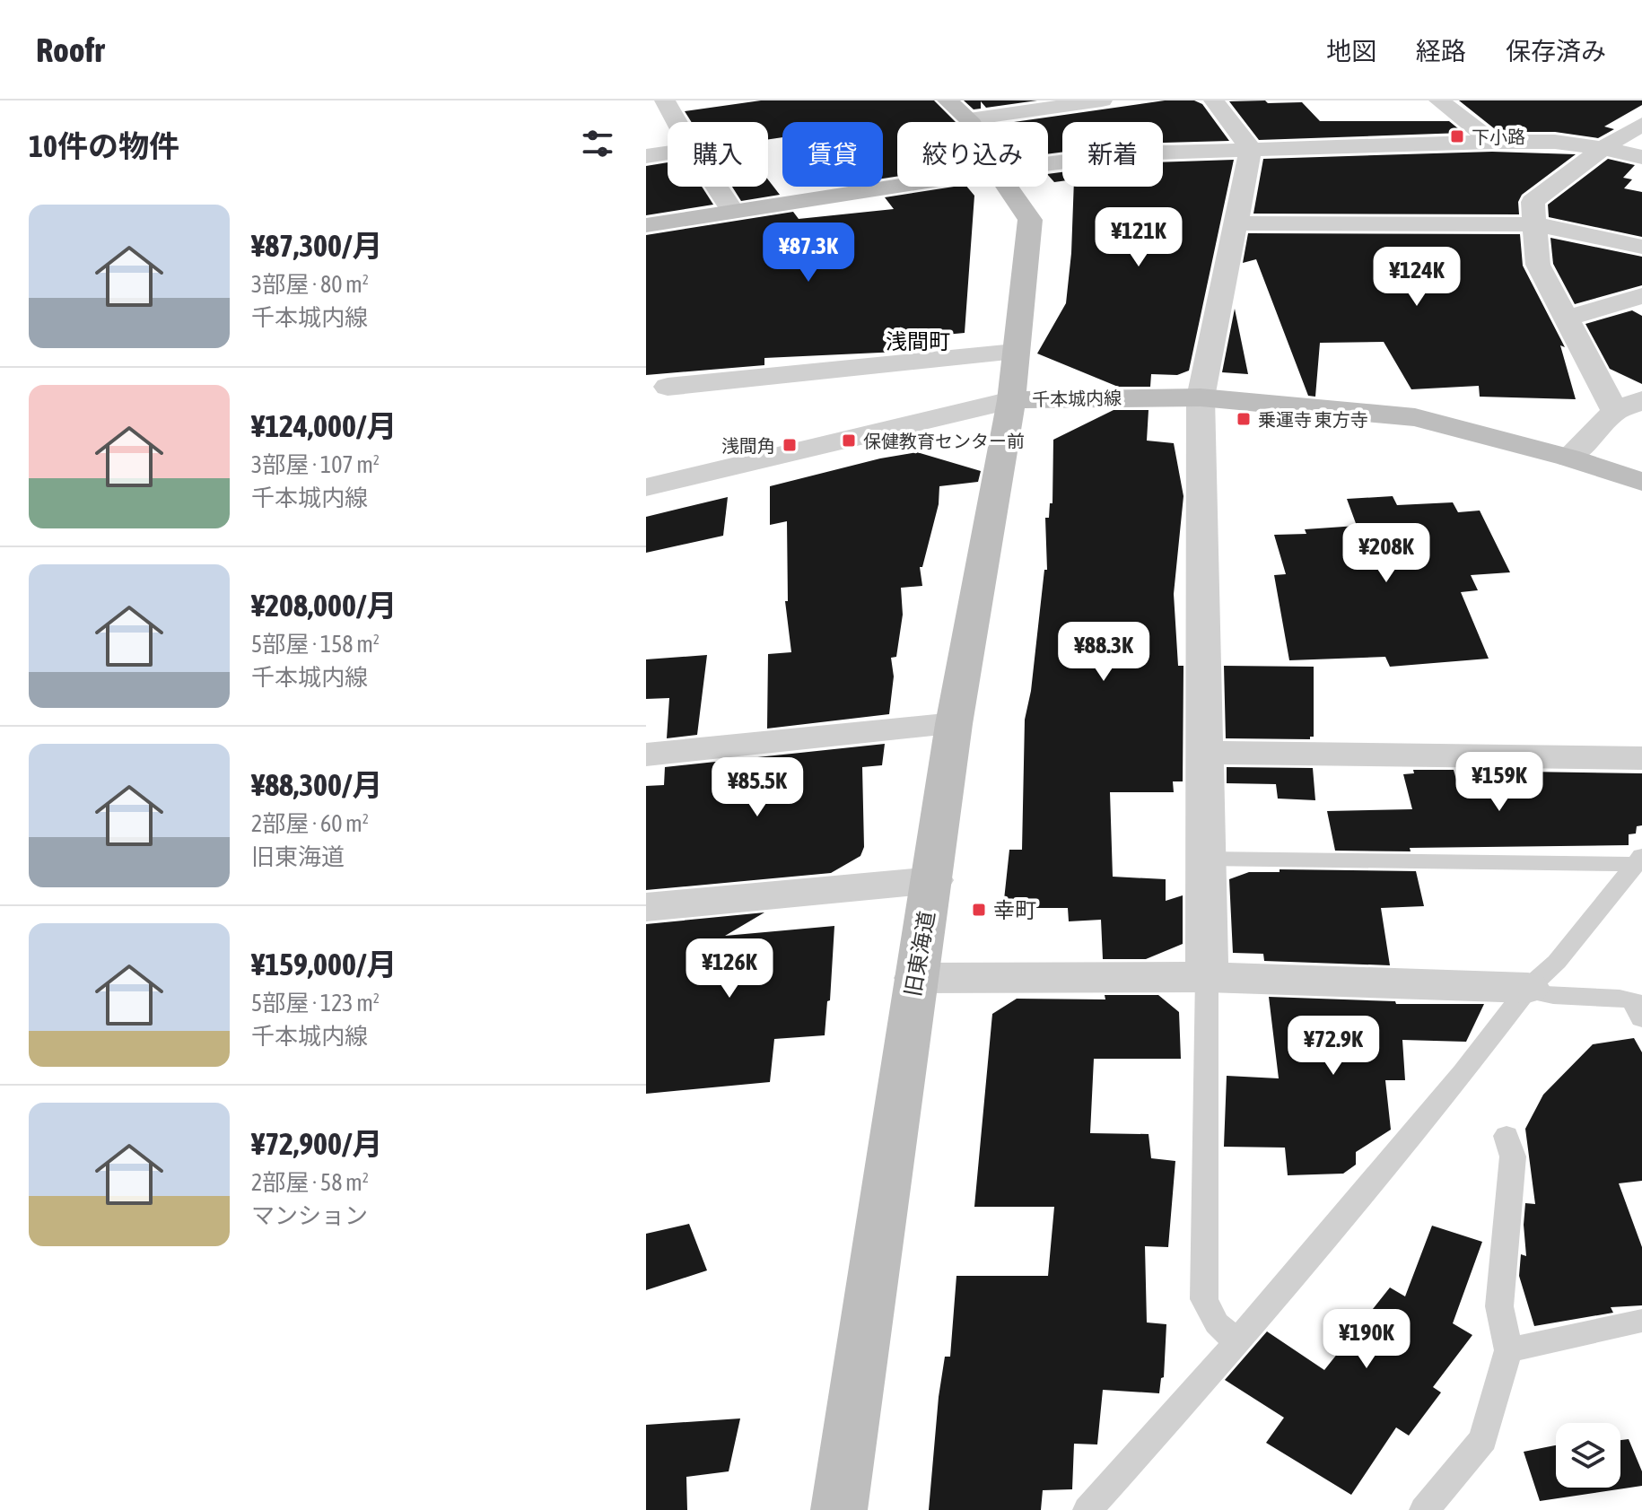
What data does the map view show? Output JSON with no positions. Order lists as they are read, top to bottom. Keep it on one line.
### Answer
{"streets":{"main road":["千本城内線","旧東海道"]},"crossings":[["千本城内線","旧東海道"]],"districts":["浅間町"],"places":{"transit":["下小路","乗運寺 東方寺","保健教育センター前","浅間角","幸町"]},"page":{"header":"Roofr","nav":["地図","経路","保存済み"],"heading":"10件の物件","chip":["購入","賃貸","絞り込み","新着"],"list":[{"name":"¥87,300/月","note":"3部屋 · 80 m² · 千本城内線"},{"name":"¥124,000/月","note":"3部屋 · 107 m² · 千本城内線"},{"name":"¥208,000/月","note":"5部屋 · 158 m² · 千本城内線"},{"name":"¥88,300/月","note":"2部屋 · 60 m² · 旧東海道"},{"name":"¥159,000/月","note":"5部屋 · 123 m² · 千本城内線"},{"name":"¥72,900/月","note":"2部屋 · 58 m² · マンション"}],"price":["¥121K","¥87.3K","¥124K","¥208K","¥88.3K","¥159K","¥85.5K","¥126K","¥72.9K","¥190K"]}}
